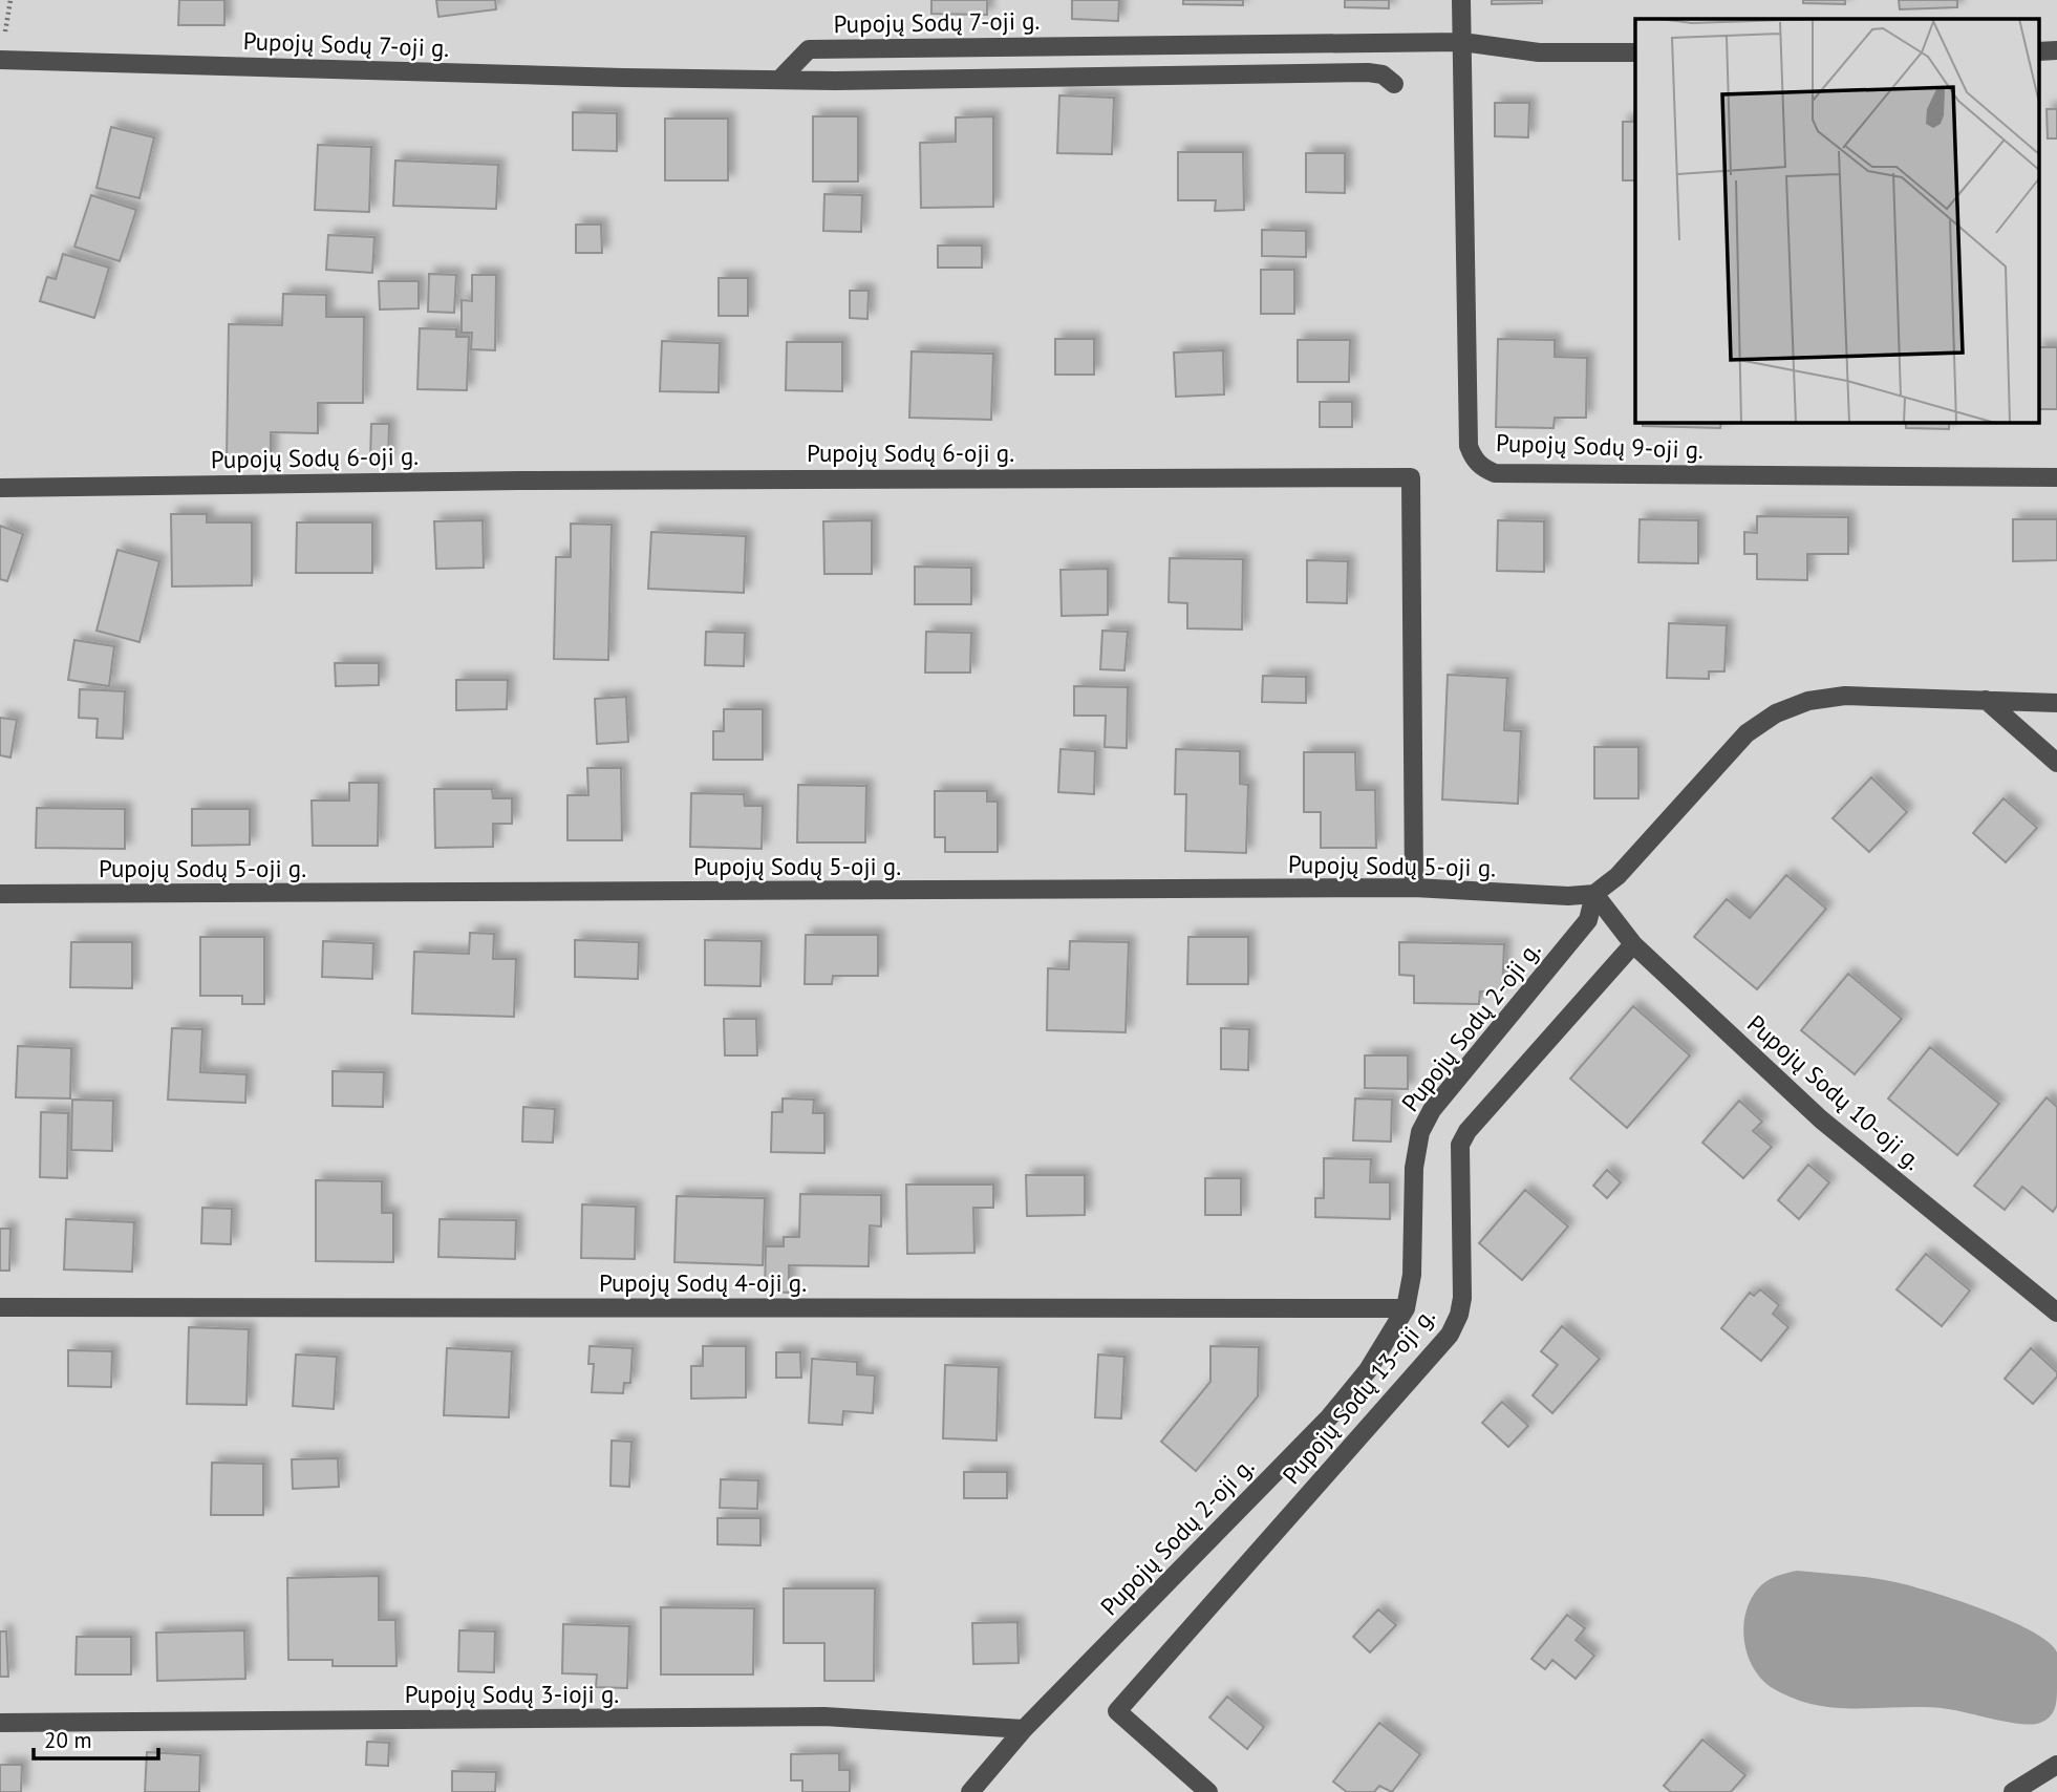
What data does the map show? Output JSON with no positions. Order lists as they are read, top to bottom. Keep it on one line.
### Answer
{"streets":{"street":["Pupojų Sodų 7-oji g.","Pupojų Sodų 9-oji g.","Pupojų Sodų 6-oji g.","Pupojų Sodų 5-oji g.","Pupojų Sodų 2-oji g.","Pupojų Sodų 10-oji g.","Pupojų Sodų 4-oji g.","Pupojų Sodų 13-oji g.","Pupojų Sodų 3-ioji g."]},"crossings":[["Pupojų Sodų 7-oji g.","Pupojų Sodų 9-oji g."],["Pupojų Sodų 6-oji g.","Pupojų Sodų 5-oji g."],["Pupojų Sodų 5-oji g.","Pupojų Sodų 2-oji g."],["Pupojų Sodų 5-oji g.","Pupojų Sodų 10-oji g."],["Pupojų Sodų 2-oji g.","Pupojų Sodų 10-oji g."],["Pupojų Sodų 2-oji g.","Pupojų Sodų 4-oji g."],["Pupojų Sodų 2-oji g.","Pupojų Sodų 3-ioji g."],["Pupojų Sodų 10-oji g.","Pupojų Sodų 13-oji g."]],"scale_bar":"20 m"}
